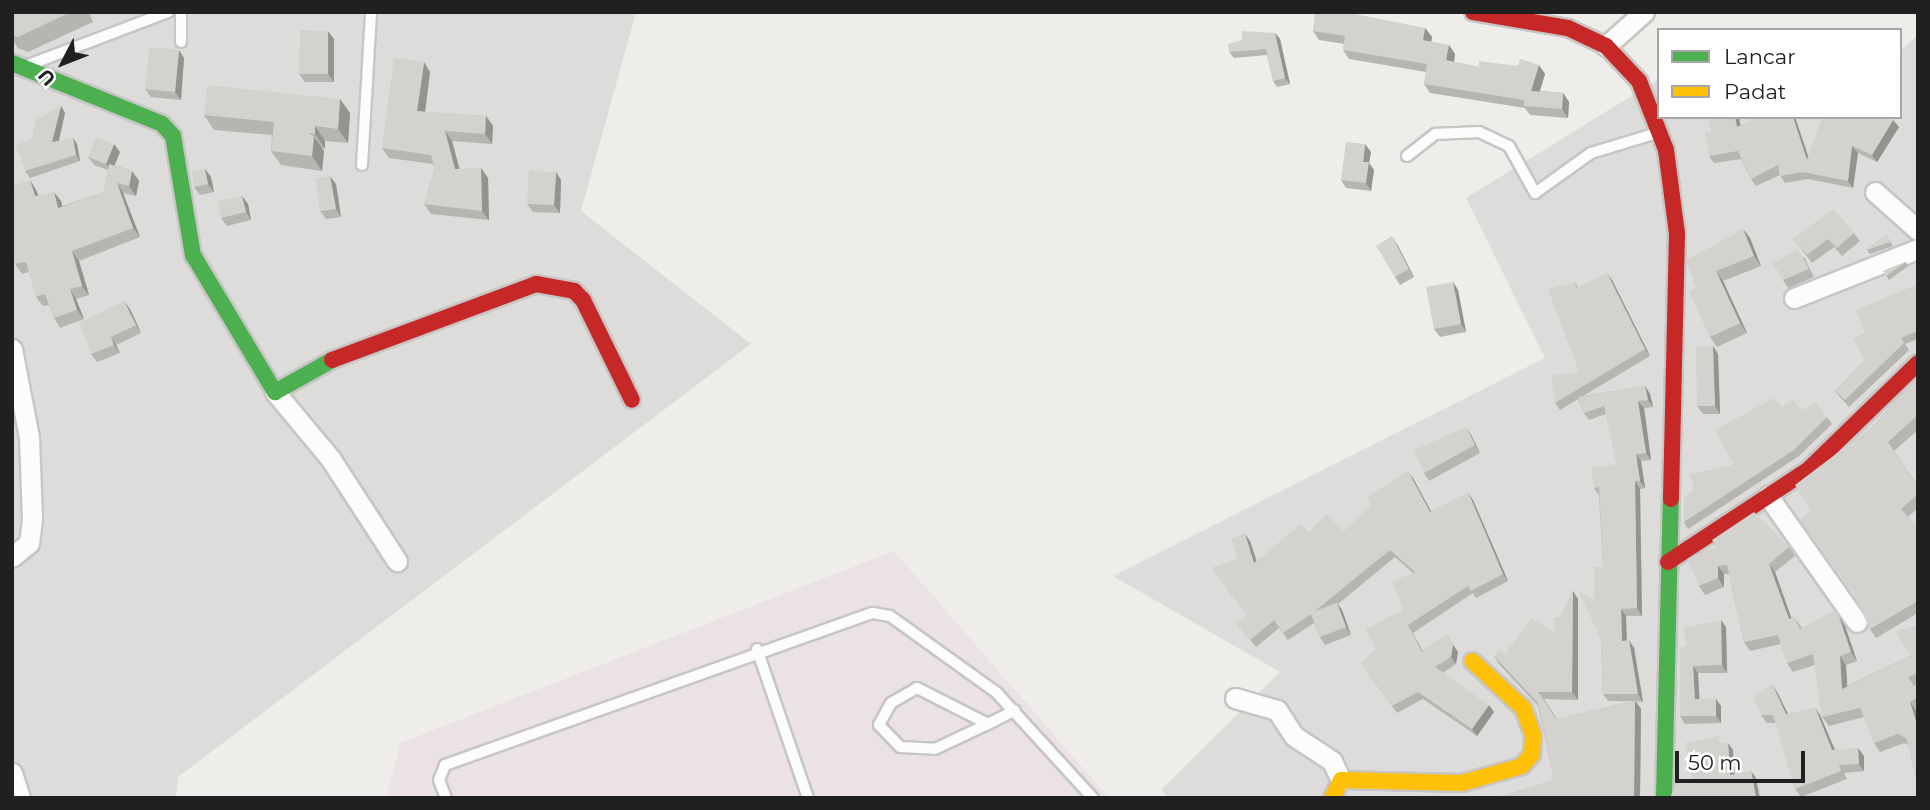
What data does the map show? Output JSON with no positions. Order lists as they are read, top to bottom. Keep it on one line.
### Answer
{"legend":["Lancar","Padat"],"scale_bar":"50 m","north":"bottom left"}
